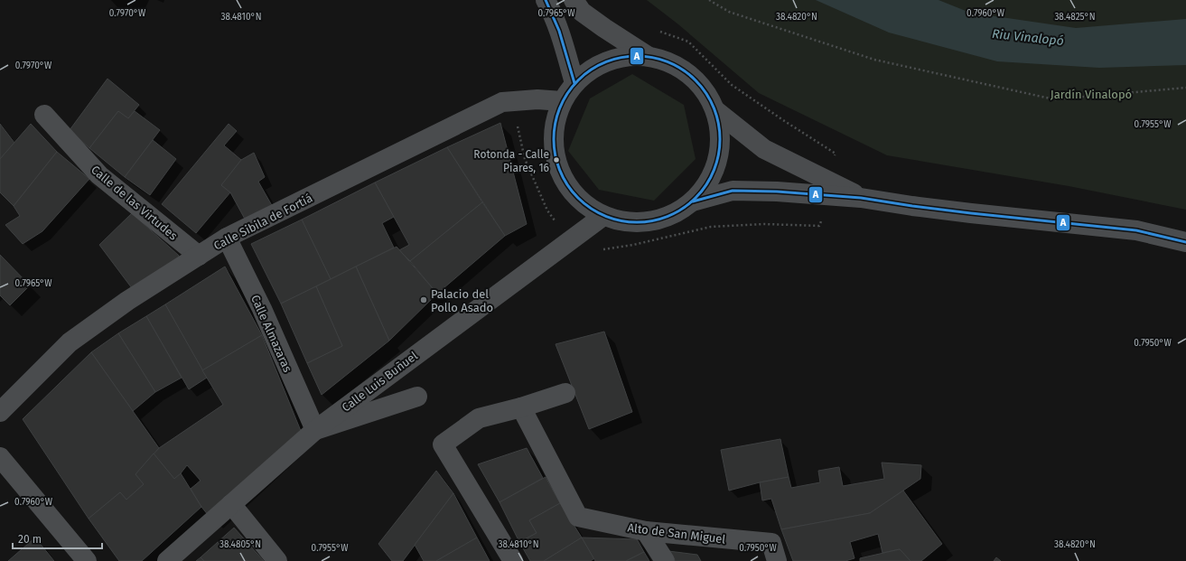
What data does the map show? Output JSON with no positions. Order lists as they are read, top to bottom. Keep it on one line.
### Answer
{"streets":{"street":["Calle de las Virtudes","Calle Sibila de Fortiá","Calle Almazaras","Calle Luis Buñuel","Alto de San Miguel"]},"crossings":[["Calle de las Virtudes","Calle Sibila de Fortiá"],["Calle Sibila de Fortiá","Calle Almazaras"],["Calle Almazaras","Calle Luis Buñuel"]],"water":["Riu Vinalopó"],"parks":["Jardín Vinalopó"],"places":["Rotonda - Calle Piares, 16","Palacio del Pollo Asado"],"lines":["transit line A"],"scale_bar":"20 m","coordinates":["0.7970°W","0.7965°W","0.7960°W","38.4810°N","38.4820°N","38.4825°N","0.7955°W","0.7950°W","38.4805°N"]}
